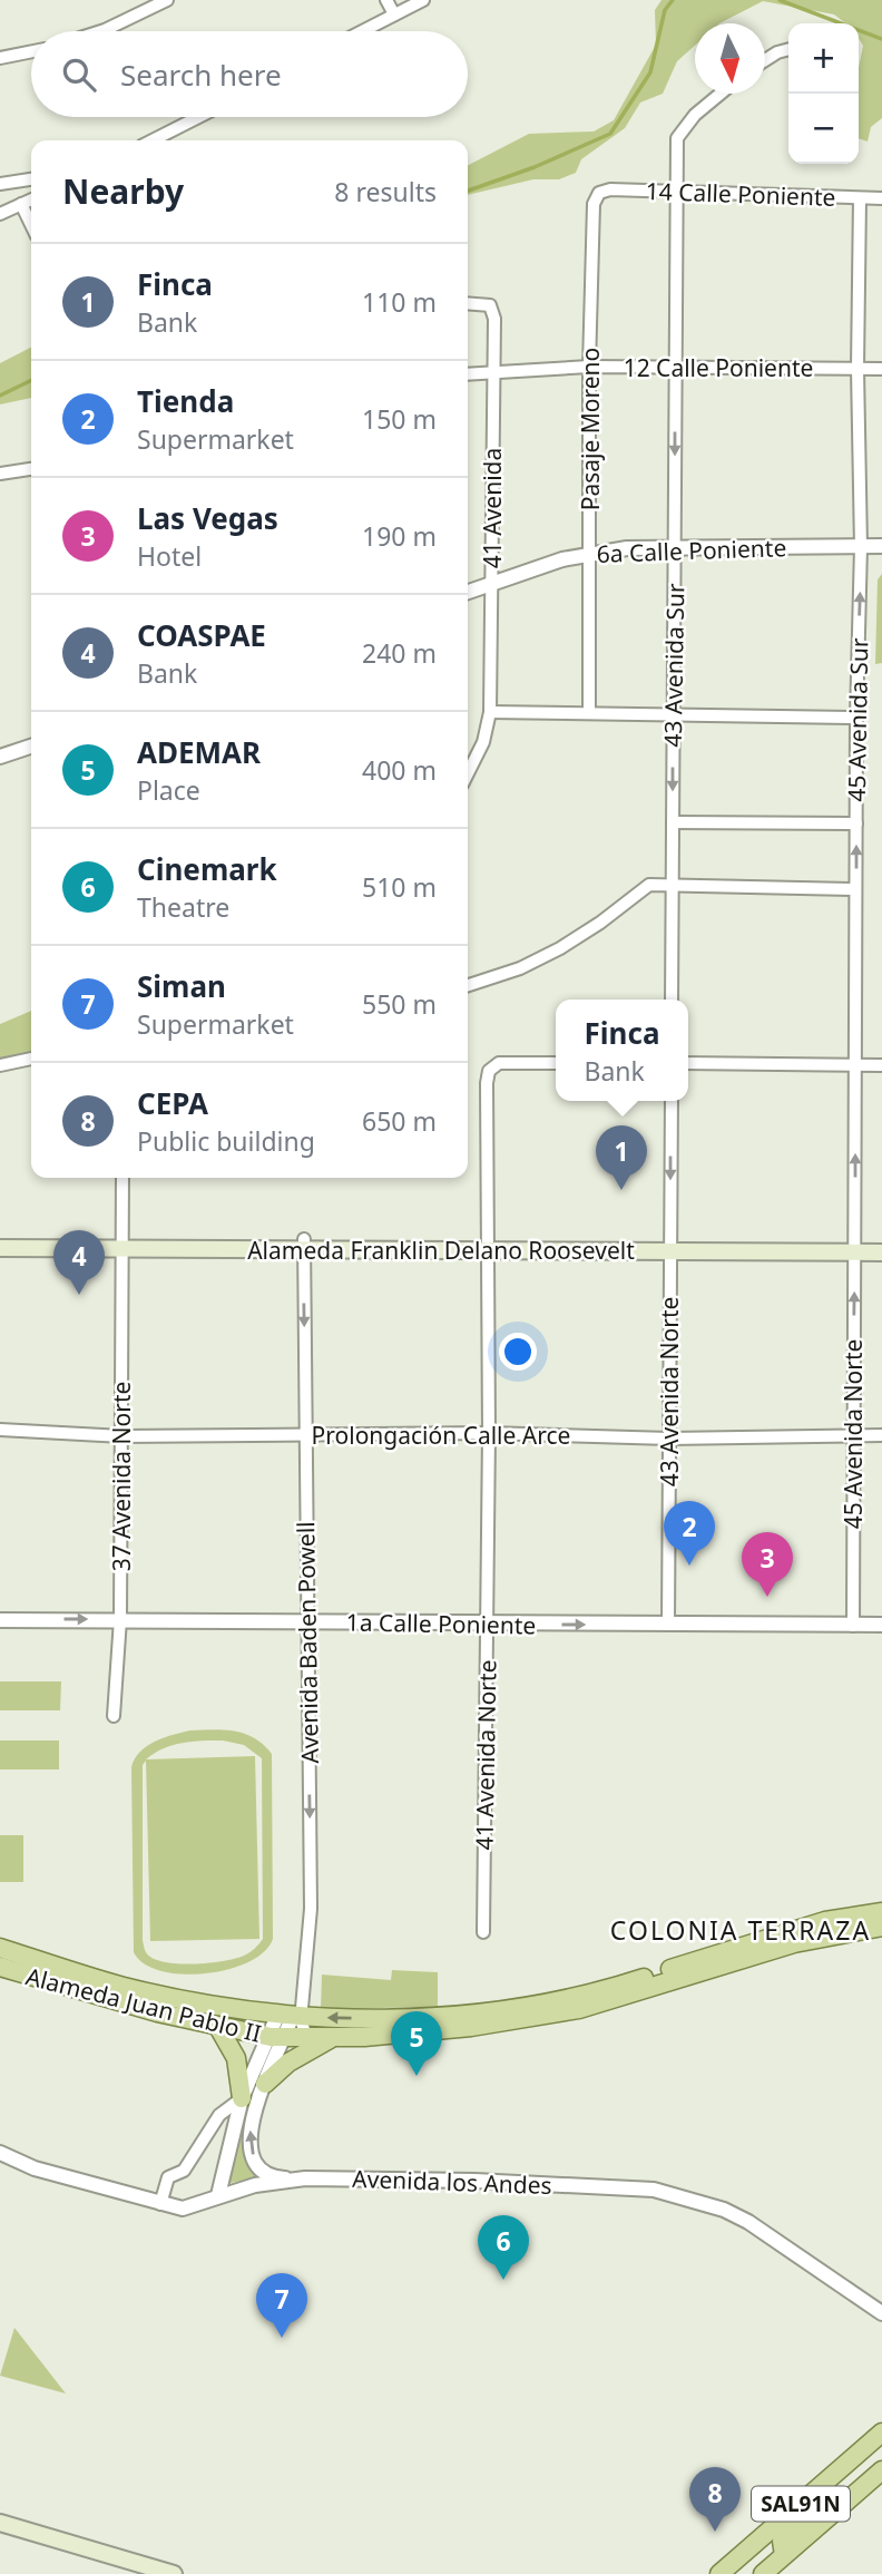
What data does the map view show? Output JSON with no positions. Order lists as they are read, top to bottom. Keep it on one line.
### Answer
{"streets":{"main road":["Alameda Franklin Delano Roosevelt","Alameda Juan Pablo II","SAL91N"],"street":["14 Calle Poniente","12 Calle Poniente","Pasaje Moreno","41 Avenida","6a Calle Poniente","43 Avenida Sur","45 Avenida Sur","43 Avenida Norte","45 Avenida Norte","Prolongación Calle Arce","37 Avenida Norte","1a Calle Poniente","Avenida Baden Powell","41 Avenida Norte","Avenida los Andes"]},"crossings":[["14 Calle Poniente","Pasaje Moreno"],["14 Calle Poniente","43 Avenida Sur"],["14 Calle Poniente","45 Avenida Sur"],["12 Calle Poniente","Pasaje Moreno"],["12 Calle Poniente","41 Avenida"],["12 Calle Poniente","43 Avenida Sur"],["12 Calle Poniente","45 Avenida Sur"],["Pasaje Moreno","6a Calle Poniente"],["41 Avenida","6a Calle Poniente"],["6a Calle Poniente","43 Avenida Sur"],["6a Calle Poniente","45 Avenida Sur"],["45 Avenida Sur","Alameda Franklin Delano Roosevelt"],["45 Avenida Sur","45 Avenida Norte"],["Alameda Franklin Delano Roosevelt","43 Avenida Norte"],["Alameda Franklin Delano Roosevelt","45 Avenida Norte"],["Alameda Franklin Delano Roosevelt","37 Avenida Norte"],["Alameda Franklin Delano Roosevelt","Avenida Baden Powell"],["Alameda Franklin Delano Roosevelt","41 Avenida Norte"],["43 Avenida Norte","Prolongación Calle Arce"],["43 Avenida Norte","1a Calle Poniente"],["45 Avenida Norte","Prolongación Calle Arce"],["45 Avenida Norte","1a Calle Poniente"],["Prolongación Calle Arce","37 Avenida Norte"],["Prolongación Calle Arce","Avenida Baden Powell"],["Prolongación Calle Arce","41 Avenida Norte"],["37 Avenida Norte","1a Calle Poniente"],["1a Calle Poniente","Avenida Baden Powell"],["1a Calle Poniente","41 Avenida Norte"],["Avenida Baden Powell","Alameda Juan Pablo II"],["Avenida Baden Powell","Avenida los Andes"]],"one_way":["45 Avenida Sur","45 Avenida Norte"],"districts":["COLONIA TERRAZA"],"north":"bottom","page":{"map_buttons":["+","−"],"search":"Search here","heading":["Nearby","8 results"],"list":[{"mark":"1","name":"Finca","note":"Bank","value":"110 m"},{"mark":"2","name":"Tienda","note":"Supermarket","value":"150 m"},{"mark":"3","name":"Las Vegas","note":"Hotel","value":"190 m"},{"mark":"4","name":"COASPAE","note":"Bank","value":"240 m"},{"mark":"5","name":"ADEMAR","note":"Place","value":"400 m"},{"mark":"6","name":"Cinemark","note":"Theatre","value":"510 m"},{"mark":"7","name":"Siman","note":"Supermarket","value":"550 m"},{"mark":"8","name":"CEPA","note":"Public building","value":"650 m"}],"popup":["Finca","Bank"],"pins":["1","4","2","3","5","6","7","8"]}}
